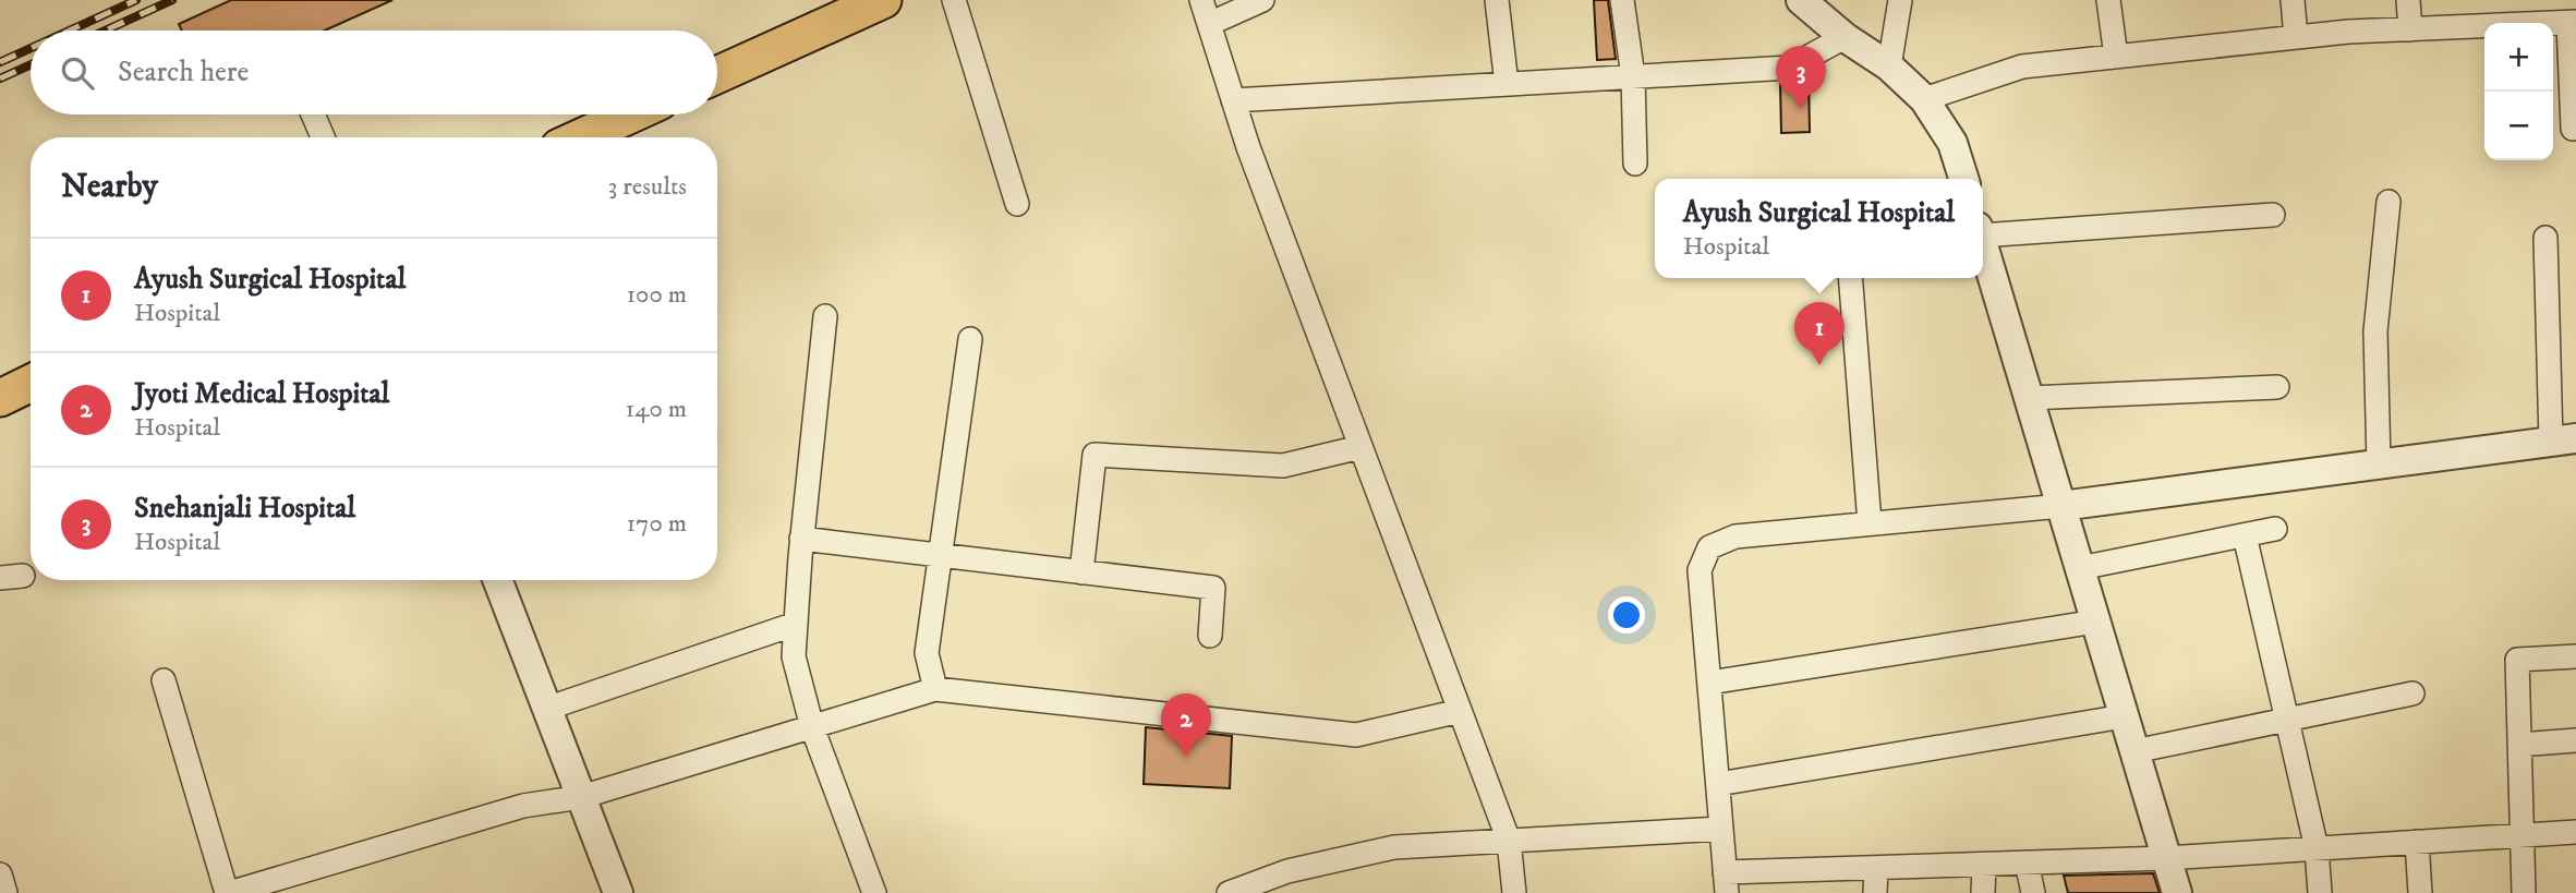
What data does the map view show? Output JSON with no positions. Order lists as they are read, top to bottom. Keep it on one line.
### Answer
{"page":{"map_buttons":["+","−"],"search":"Search here","pins":["3","1","2"],"heading":["Nearby","3 results"],"popup":["Ayush Surgical Hospital","Hospital"],"list":[{"mark":"1","name":"Ayush Surgical Hospital","note":"Hospital","value":"100 m"},{"mark":"2","name":"Jyoti Medical Hospital","note":"Hospital","value":"140 m"},{"mark":"3","name":"Snehanjali Hospital","note":"Hospital","value":"170 m"}]}}
